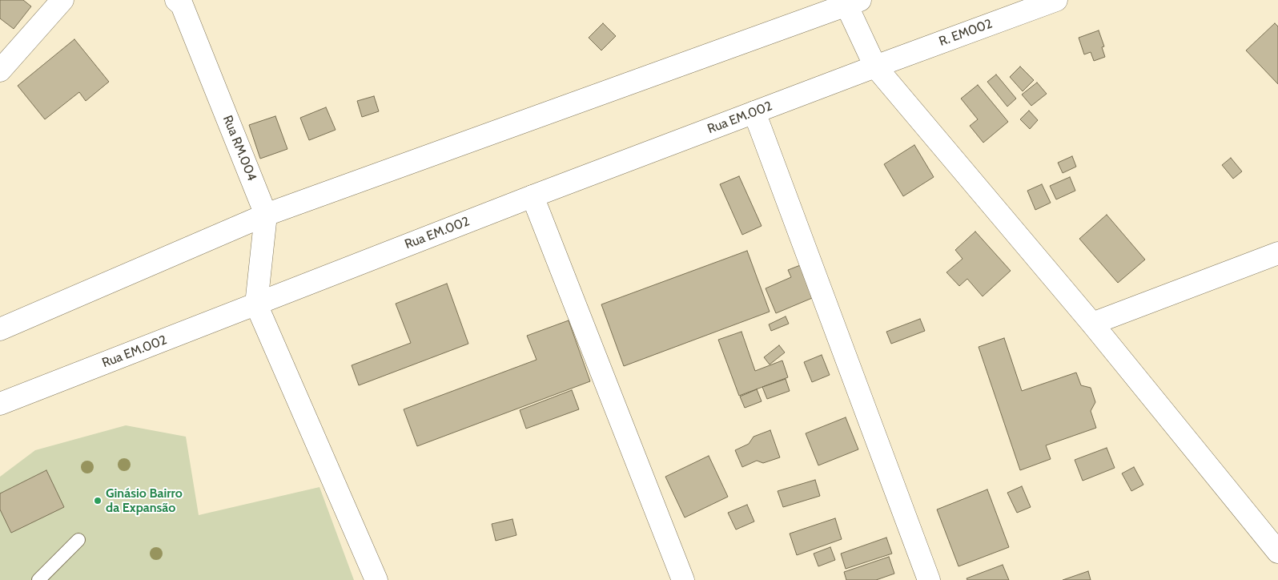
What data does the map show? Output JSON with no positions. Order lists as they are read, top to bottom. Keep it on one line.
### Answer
{"streets":{"street":["R. EM002","Rua EM.002","Rua RM.004"]},"crossings":[["R. EM002","Rua EM.002"],["Rua EM.002","Rua RM.004"]],"places":["Ginásio Bairro da Expansão"]}
